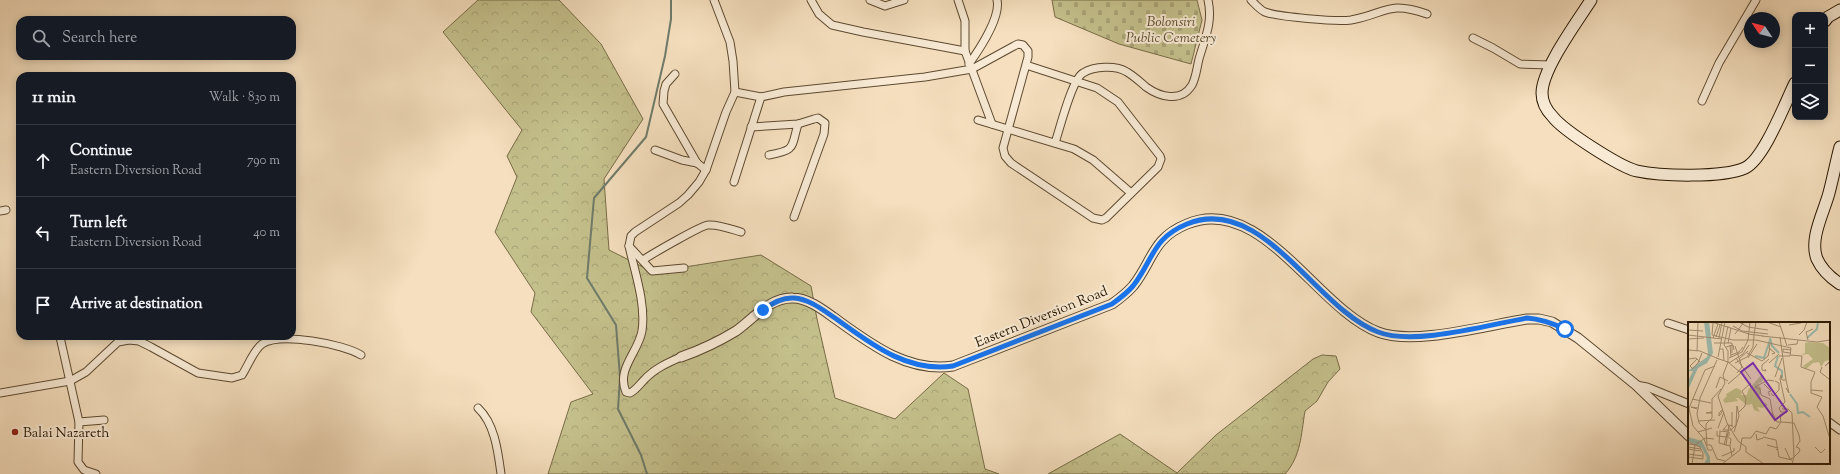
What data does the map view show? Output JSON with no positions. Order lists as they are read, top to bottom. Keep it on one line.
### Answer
{"streets":{"street":["Eastern Diversion Road"]},"parks":["Bolonsiri Public Cemetery"],"places":["Balai Nazareth"],"north":"top left","page":{"map_buttons":["+","−"],"search":"Search here","heading":["11 min","Walk · 830 m"],"list":[["Continue","Eastern Diversion Road","790 m"],["Turn left","Eastern Diversion Road","40 m"],"Arrive at destination"]}}
